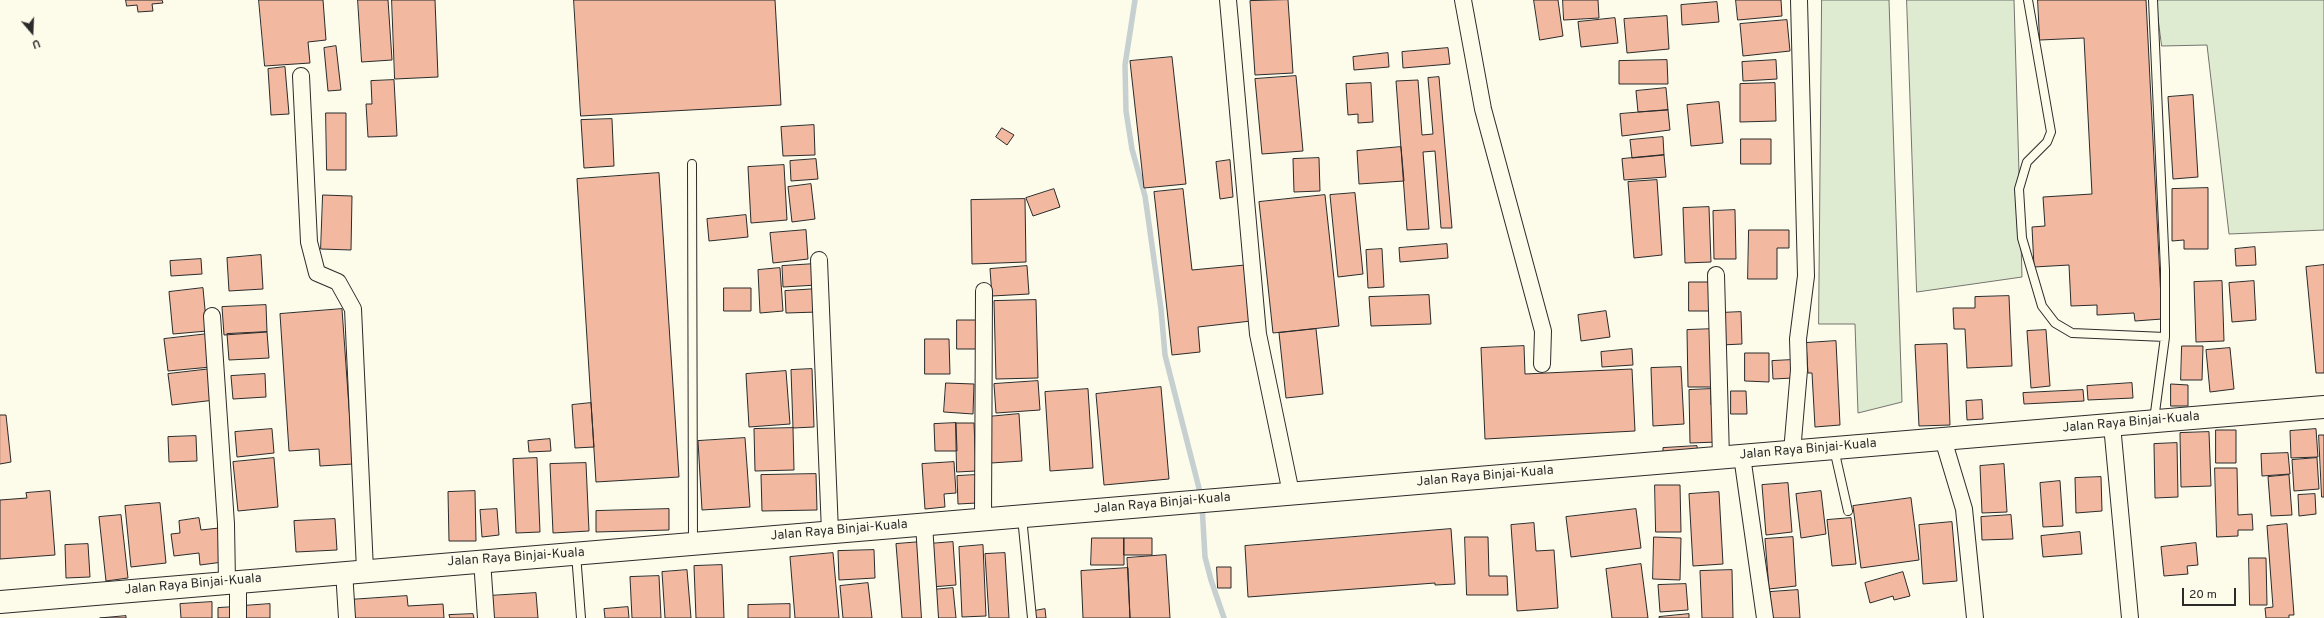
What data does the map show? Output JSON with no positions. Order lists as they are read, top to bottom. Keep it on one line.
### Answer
{"streets":{"main road":["Jalan Raya Binjai-Kuala"]},"scale_bar":"20 m","north":"bottom"}
